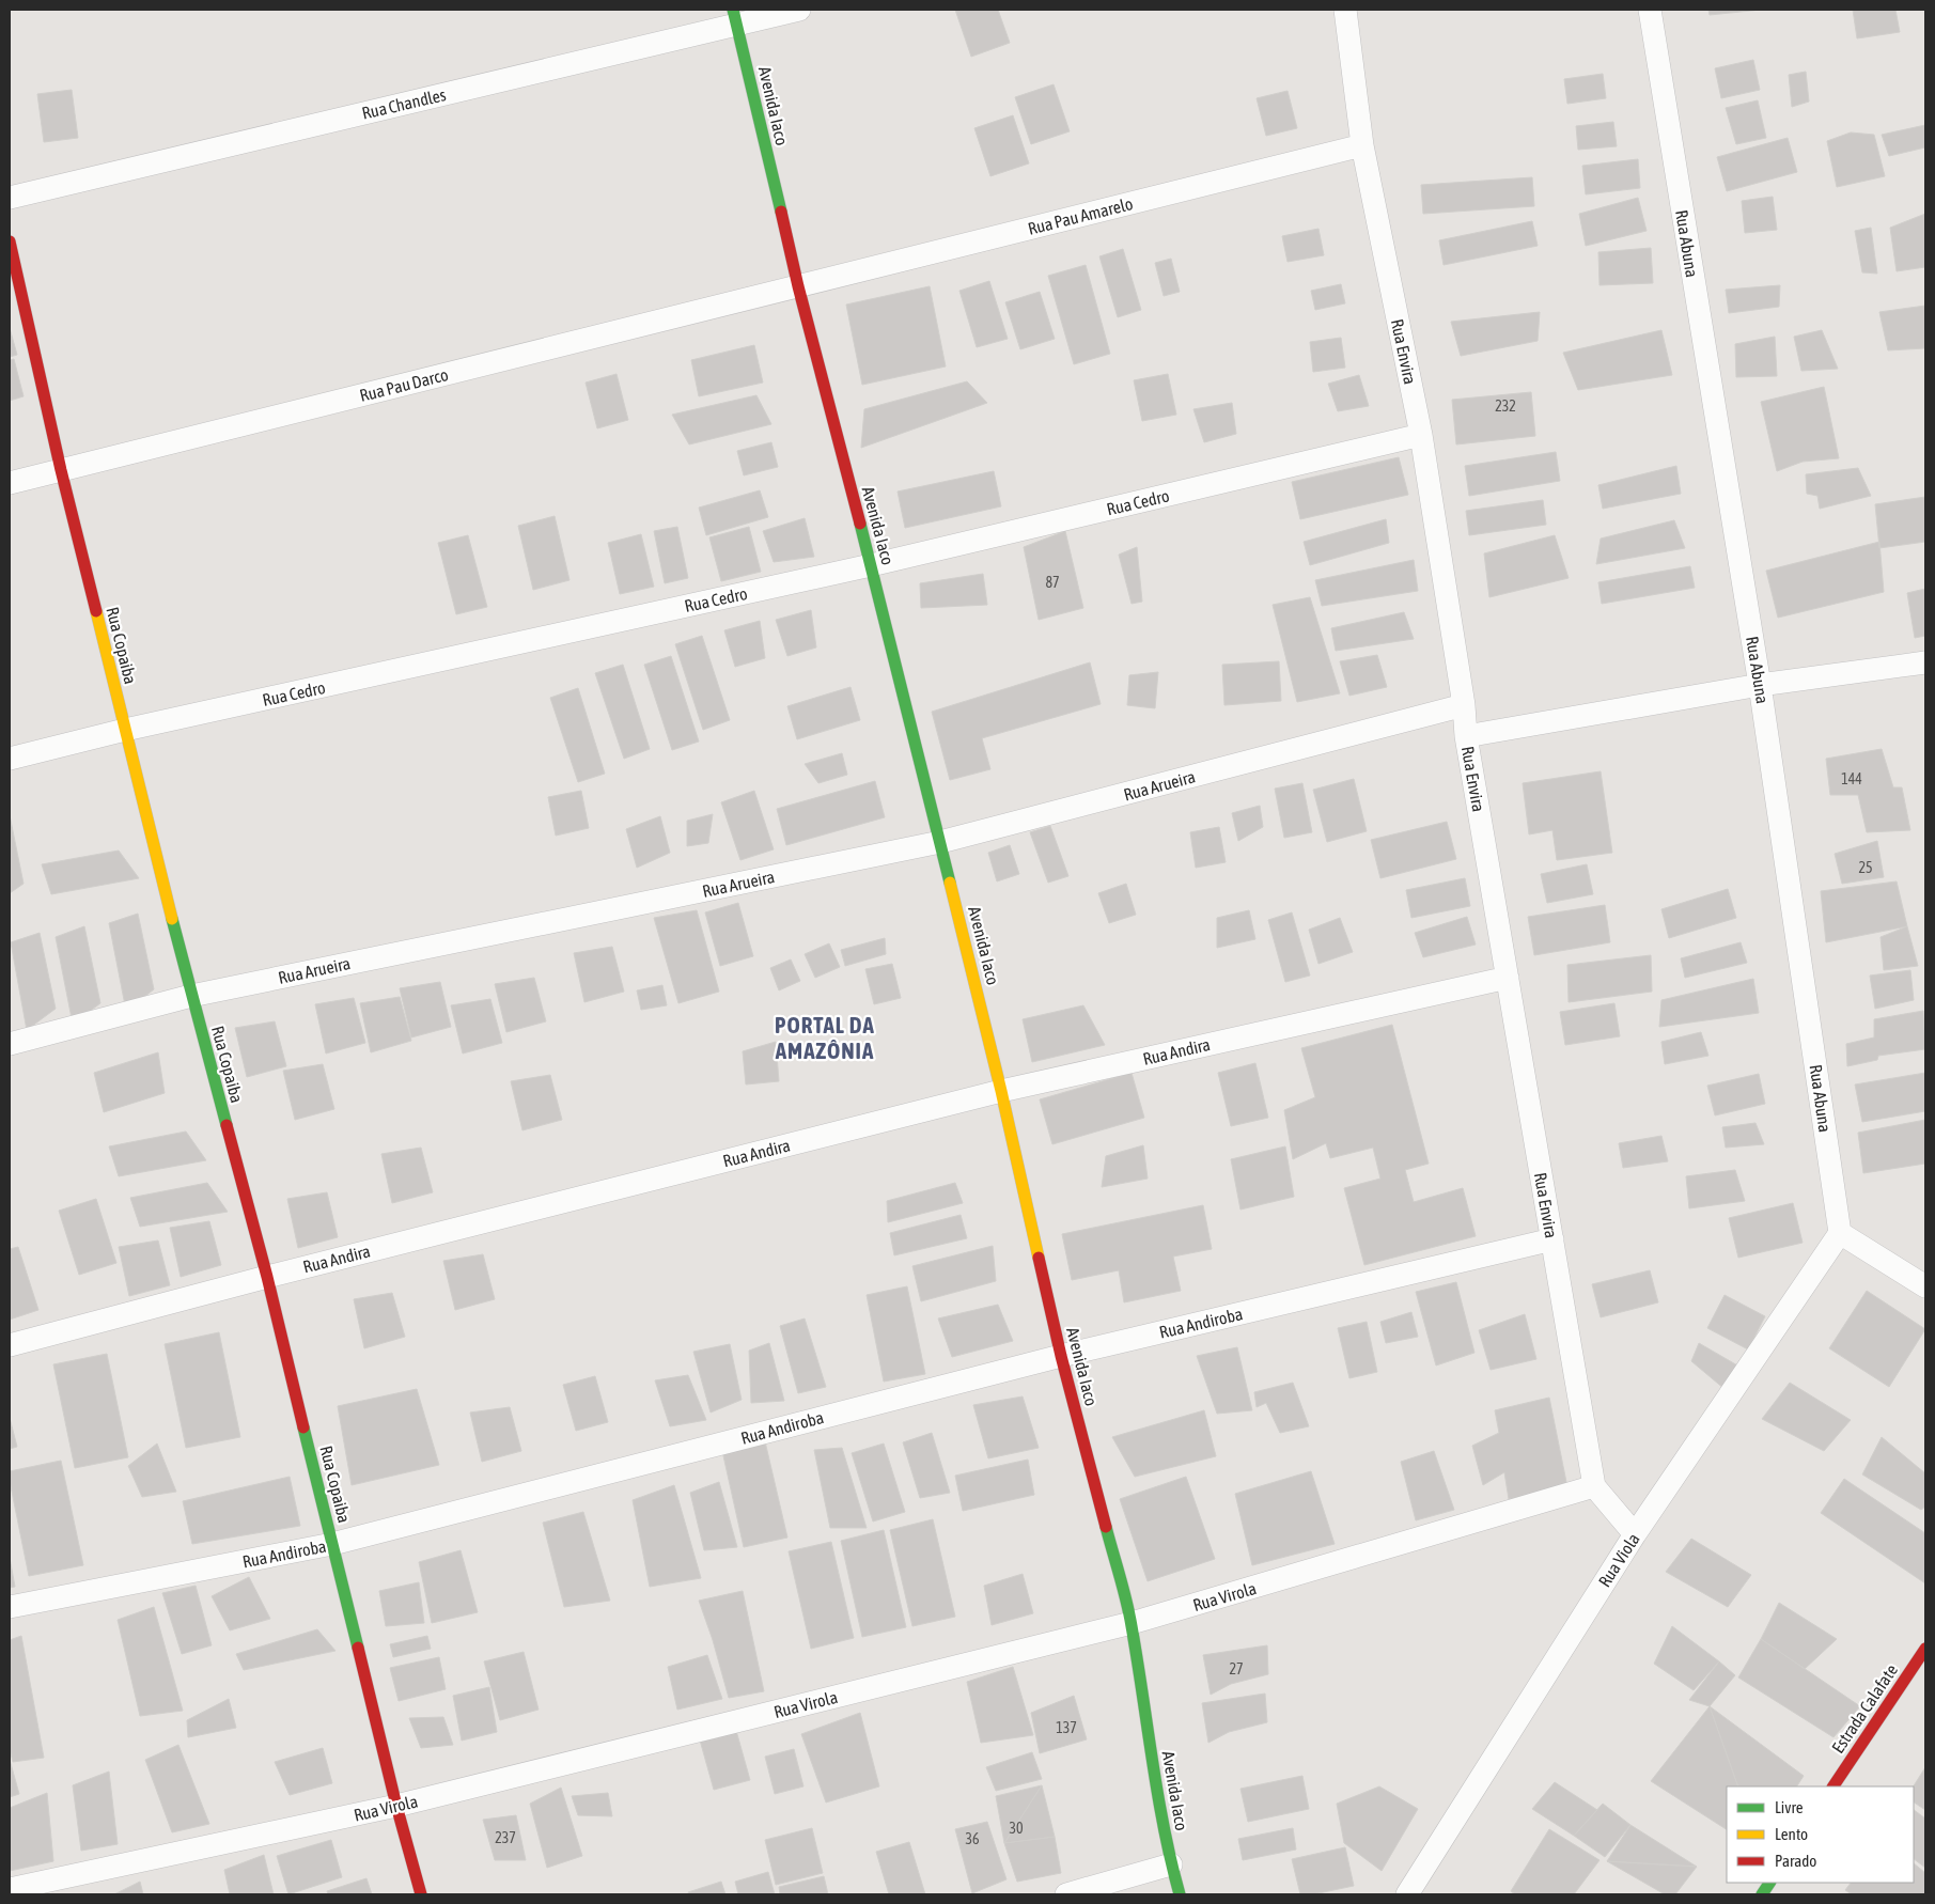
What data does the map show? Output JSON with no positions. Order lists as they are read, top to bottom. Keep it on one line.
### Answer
{"streets":{"street":["Rua Chandles","Avenida Iaco","Rua Pau Amarelo","Rua Abuna","Rua Envira","Rua Pau Darco","Rua Cedro","Rua Copaiba","Rua Arueira","Rua Andira","Rua Andiroba","Rua Viola","Rua Virola","Estrada Calafate"]},"crossings":[["Rua Chandles","Avenida Iaco"],["Avenida Iaco","Rua Pau Amarelo"],["Avenida Iaco","Rua Pau Darco"],["Avenida Iaco","Rua Cedro"],["Avenida Iaco","Rua Arueira"],["Avenida Iaco","Rua Andira"],["Avenida Iaco","Rua Andiroba"],["Avenida Iaco","Rua Virola"],["Rua Pau Amarelo","Rua Envira"],["Rua Pau Amarelo","Rua Pau Darco"],["Rua Abuna","Rua Viola"],["Rua Envira","Rua Cedro"],["Rua Envira","Rua Arueira"],["Rua Envira","Rua Andira"],["Rua Envira","Rua Andiroba"],["Rua Envira","Rua Virola"],["Rua Pau Darco","Rua Copaiba"],["Rua Cedro","Rua Copaiba"],["Rua Copaiba","Rua Arueira"],["Rua Copaiba","Rua Andira"],["Rua Copaiba","Rua Andiroba"],["Rua Copaiba","Rua Virola"]],"districts":["PORTAL DA AMAZÔNIA"],"house_numbers":["232","87","144","25","27","137","30","237","36"],"legend":["Livre","Lento","Parado"]}
